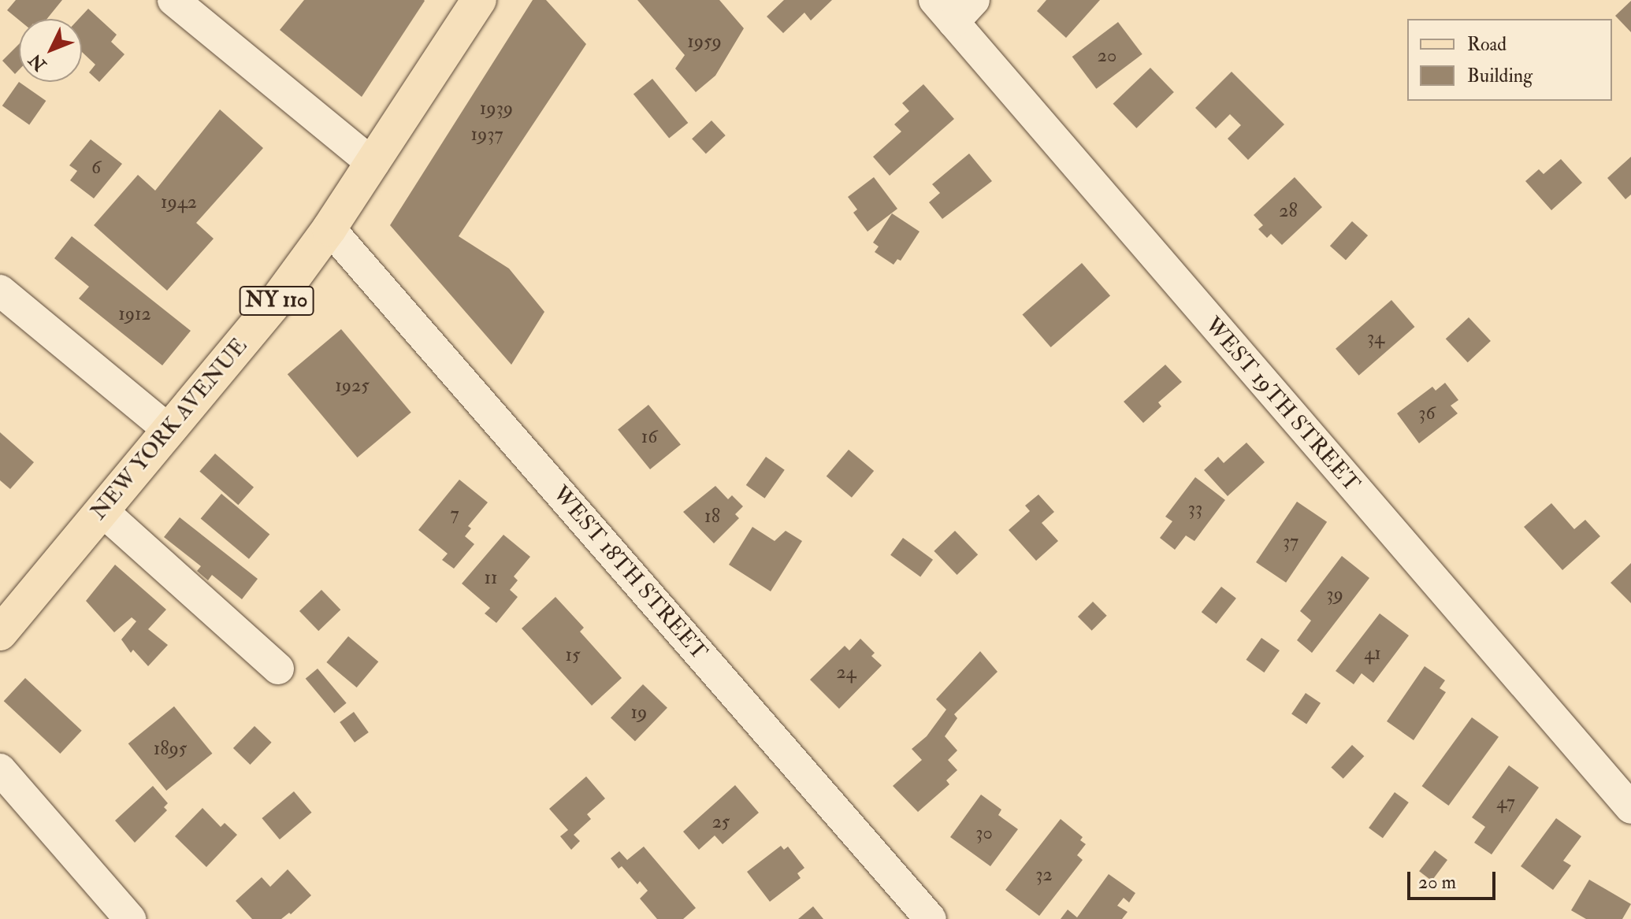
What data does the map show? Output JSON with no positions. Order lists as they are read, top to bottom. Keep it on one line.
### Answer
{"streets":{"main road":["NY 110","NEW YORK AVENUE"],"street":["WEST 19TH STREET","WEST 18TH STREET"]},"crossings":[["NEW YORK AVENUE","WEST 18TH STREET"]],"house_numbers":["1959","20","1939","1937","6","1942","28","1912","34","1925","36","16","33","7","18","37","11","39","41","15","24","19","1895","47","25","30","32"],"legend":["Road","Building"],"scale_bar":"20 m","north":"bottom left"}
